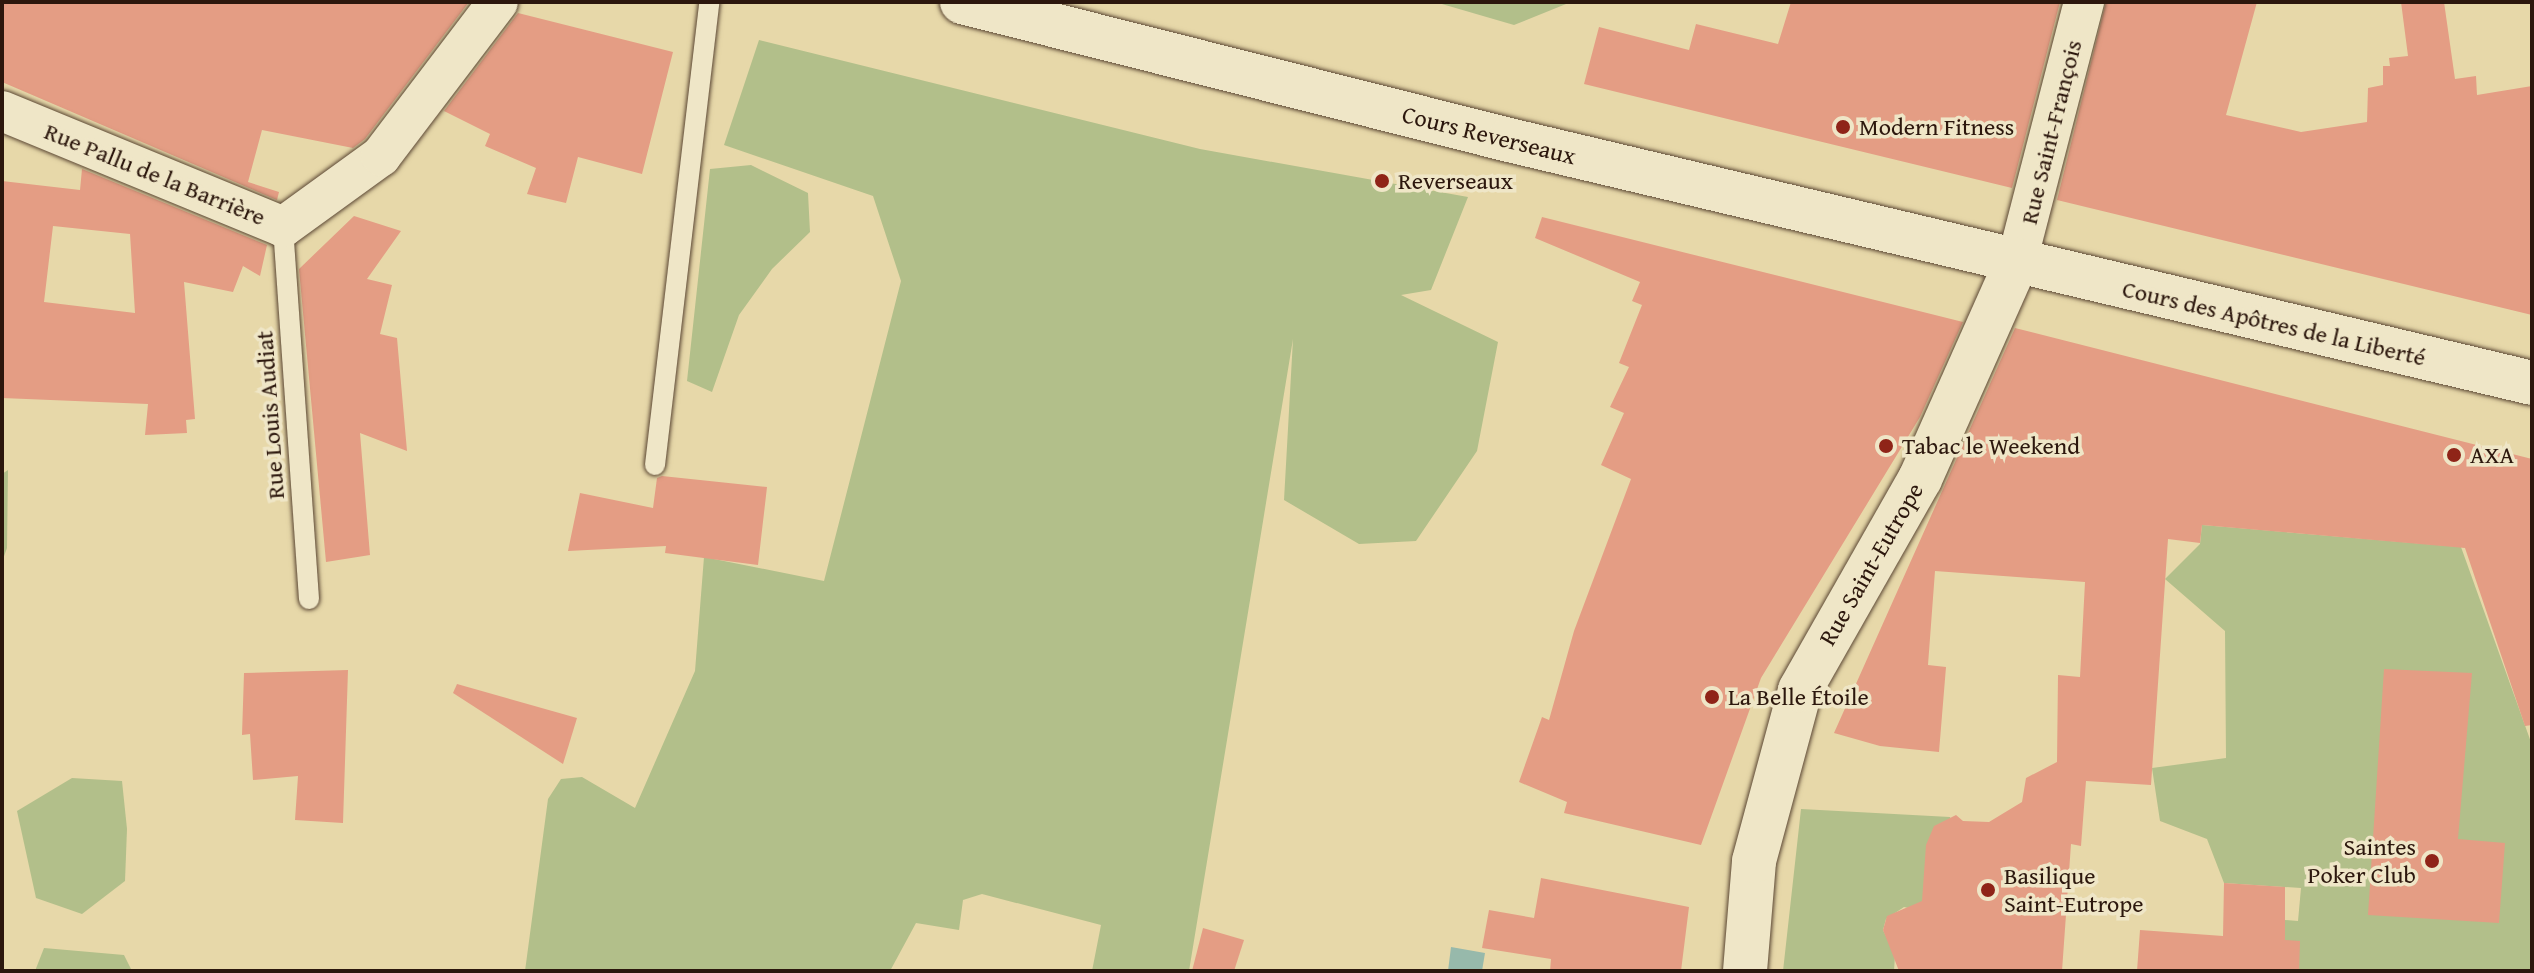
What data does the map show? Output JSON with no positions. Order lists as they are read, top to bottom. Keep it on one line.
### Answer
{"streets":{"main road":["Cours Reverseaux","Cours des Apôtres de la Liberté","Rue Saint-Eutrope"],"street":["Rue Saint-François","Rue Pallu de la Barrière"],"lane":["Rue Louis Audiat"]},"crossings":[["Rue Saint-François","Cours Reverseaux"],["Rue Saint-François","Cours des Apôtres de la Liberté"],["Rue Saint-François","Rue Saint-Eutrope"],["Cours Reverseaux","Cours des Apôtres de la Liberté"],["Cours Reverseaux","Rue Saint-Eutrope"],["Rue Pallu de la Barrière","Rue Louis Audiat"],["Cours des Apôtres de la Liberté","Rue Saint-Eutrope"]],"places":["Modern Fitness","Reverseaux","Tabac le Weekend","AXA","La Belle Étoile","Saintes Poker Club","Basilique Saint-Eutrope"]}
